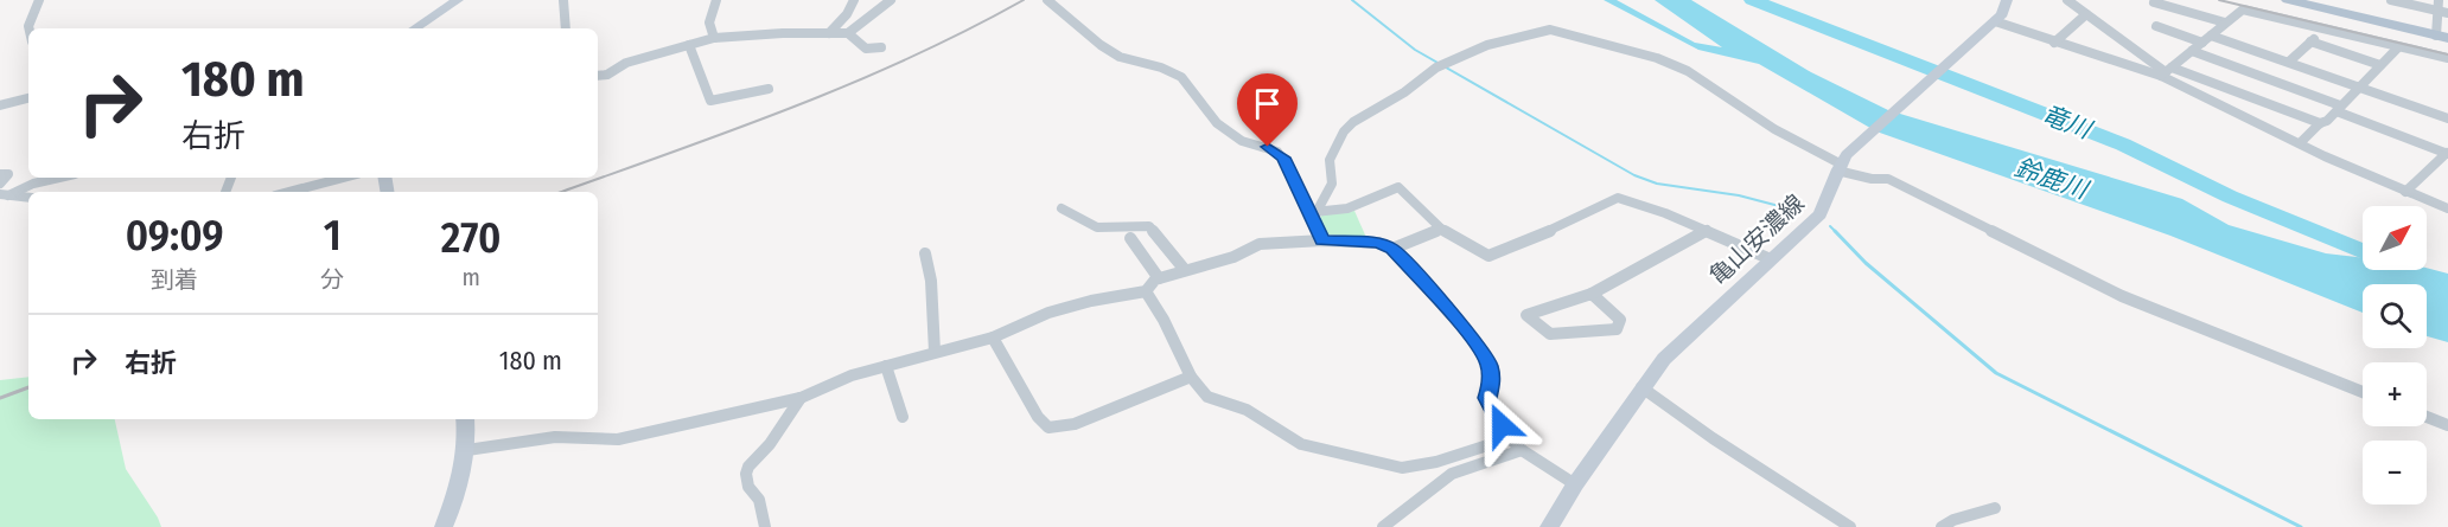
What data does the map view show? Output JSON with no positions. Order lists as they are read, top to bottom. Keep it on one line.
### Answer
{"streets":{"main road":["亀山安濃線"]},"water":["竜川","鈴鹿川"],"north":"top right","page":{"turn":["180 m","右折"],"eta":["09:09","到着","1","分","270","m"],"map_buttons":["+","−"],"list":[{"name":"右折","value":"180 m"}]}}
